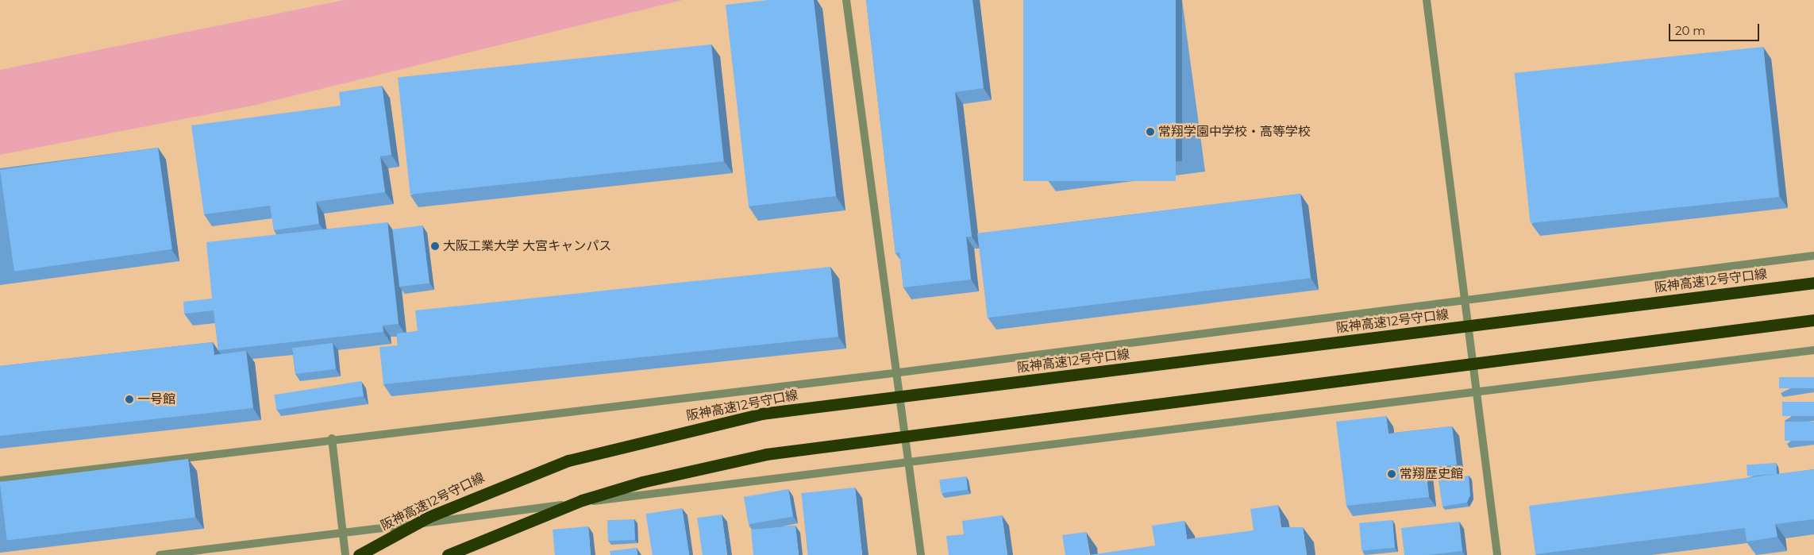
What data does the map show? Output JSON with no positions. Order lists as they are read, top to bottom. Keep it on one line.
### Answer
{"streets":{"highway":["阪神高速12号守口線"]},"places":["常翔学園中学校・高等学校","大阪工業大学 大宮キャンパス","一号館","常翔歴史館"],"scale_bar":"20 m"}
